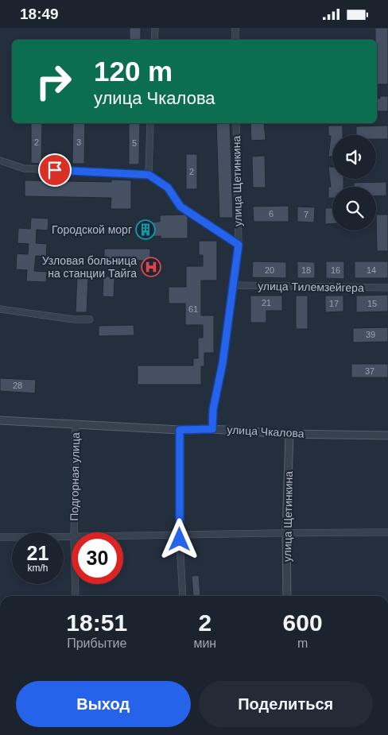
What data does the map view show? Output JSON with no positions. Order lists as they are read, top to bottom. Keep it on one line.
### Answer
{"streets":{"street":["улица Щетинкина","улица Тилемзейгера","улица Чкалова","Подгорная улица"]},"crossings":[["улица Щетинкина","улица Тилемзейгера"],["улица Щетинкина","улица Чкалова"],["улица Чкалова","Подгорная улица"]],"places":{"building":["Городской морг"],"hospital":["Узловая больница на станции Тайга"]},"house_numbers":["2","3","5","2","6","7","20","18","16","14","21","17","15","61","39","37","28"],"page":{"status":"18:49","turn":["120 m","улица Чкалова"],"speed":"21 km/h","limit":"30","eta":["18:51","Прибытие","2","мин","600","m"],"buttons":["Выход","Поделиться"]}}
